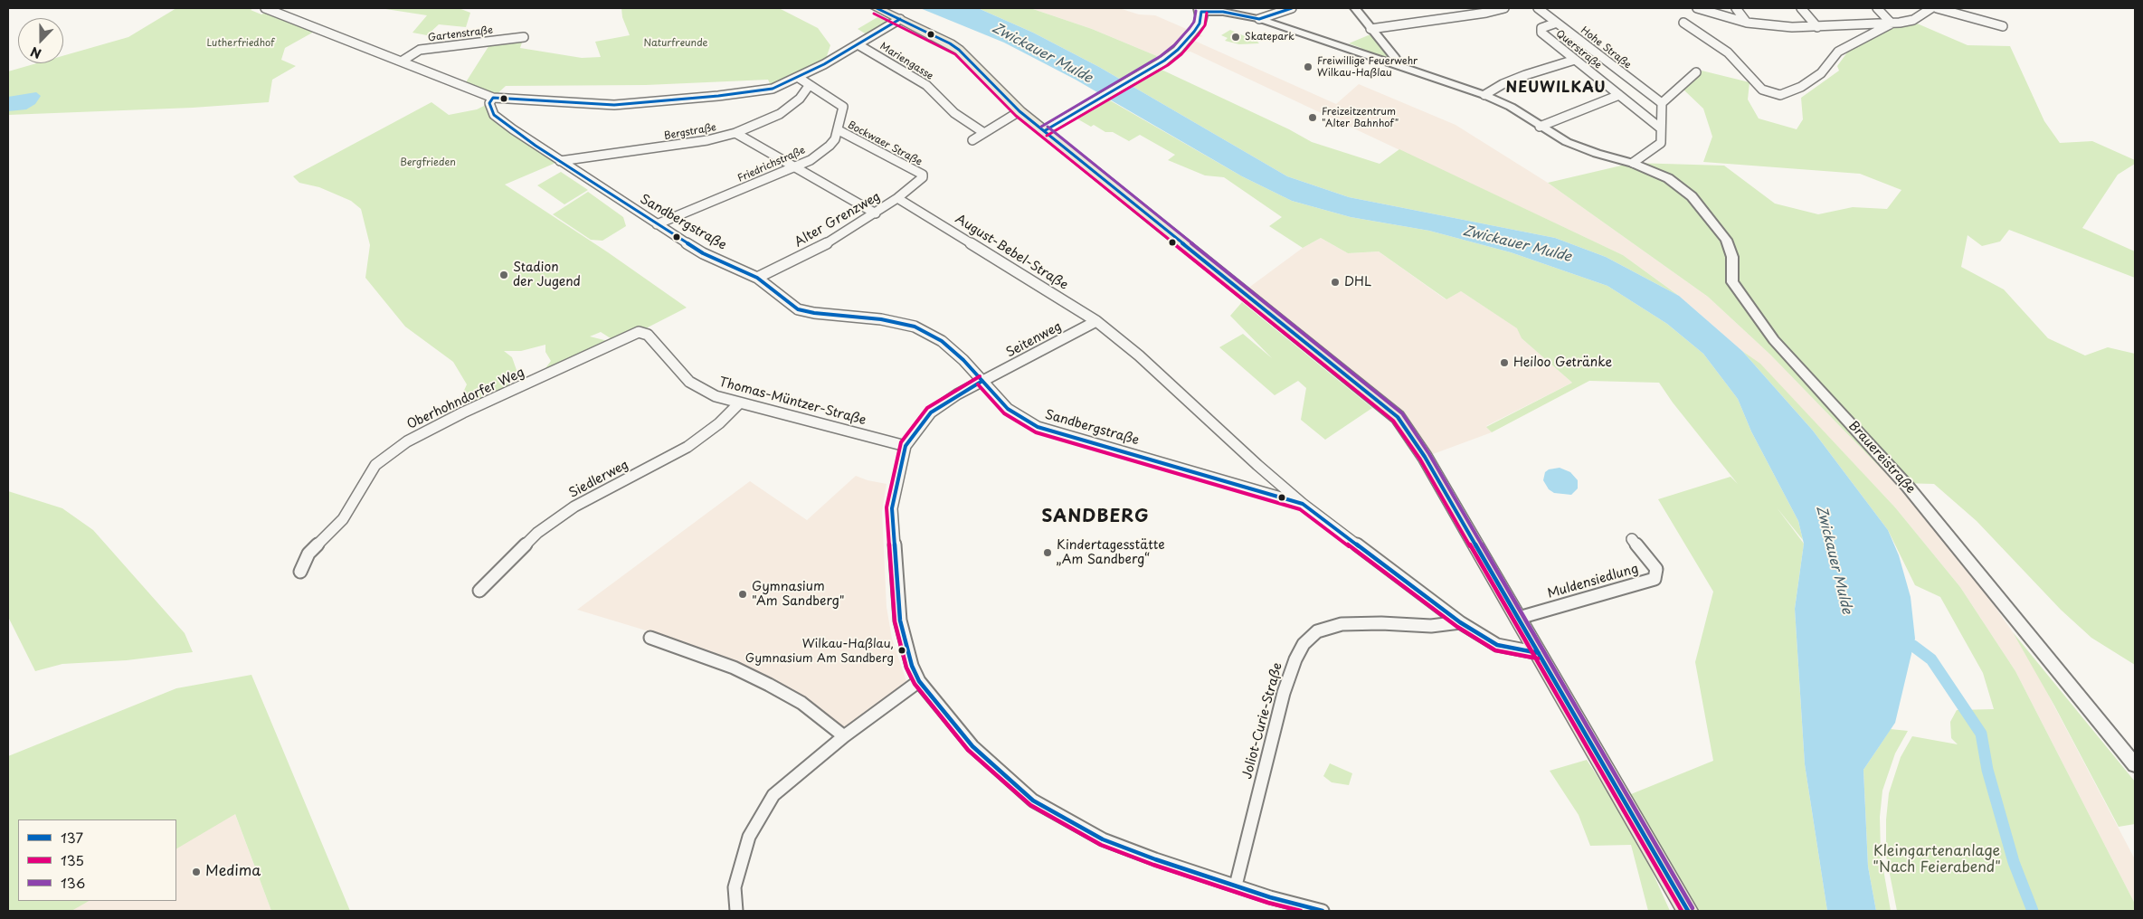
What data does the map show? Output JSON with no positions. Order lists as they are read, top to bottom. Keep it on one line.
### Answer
{"streets":{"street":["Gartenstraße","Hohe Straße","Querstraße","Mariengasse","Bergstraße","Bockwaer Straße","Friedrichstraße","Alter Grenzweg","Sandbergstraße","August-Bebel-Straße","Seitenweg","Oberhohndorfer Weg","Thomas-Müntzer-Straße","Brauereistraße","Siedlerweg","Muldensiedlung","Joliot-Curie-Straße"]},"crossings":[["Hohe Straße","Querstraße"],["Bergstraße","Friedrichstraße"],["Bergstraße","Sandbergstraße"],["Bockwaer Straße","Friedrichstraße"],["Bockwaer Straße","Alter Grenzweg"],["Friedrichstraße","Sandbergstraße"],["Alter Grenzweg","Sandbergstraße"],["Alter Grenzweg","August-Bebel-Straße"],["Sandbergstraße","August-Bebel-Straße"],["Sandbergstraße","Seitenweg"],["August-Bebel-Straße","Seitenweg"],["August-Bebel-Straße","Joliot-Curie-Straße"],["Seitenweg","Thomas-Müntzer-Straße"],["Oberhohndorfer Weg","Thomas-Müntzer-Straße"],["Thomas-Müntzer-Straße","Siedlerweg"]],"districts":["NEUWILKAU","SANDBERG"],"water":["Zwickauer Mulde"],"parks":["Lutherfriedhof","Naturfreunde","Bergfrieden","Kleingartenanlage \"Nach Feierabend\""],"places":["Skatepark","Freiwillige Feuerwehr Wilkau-Haßlau","Freizeitzentrum \"Alter Bahnhof\"","Stadion der Jugend","DHL","Heiloo Getränke","Kindertagesstätte „Am Sandberg“","Gymnasium \"Am Sandberg\"","Wilkau-Haßlau, Gymnasium Am Sandberg","Medima"],"lines":["transit line 137","transit line 136","transit line 135"],"legend":["137","135","136"],"north":"bottom"}
